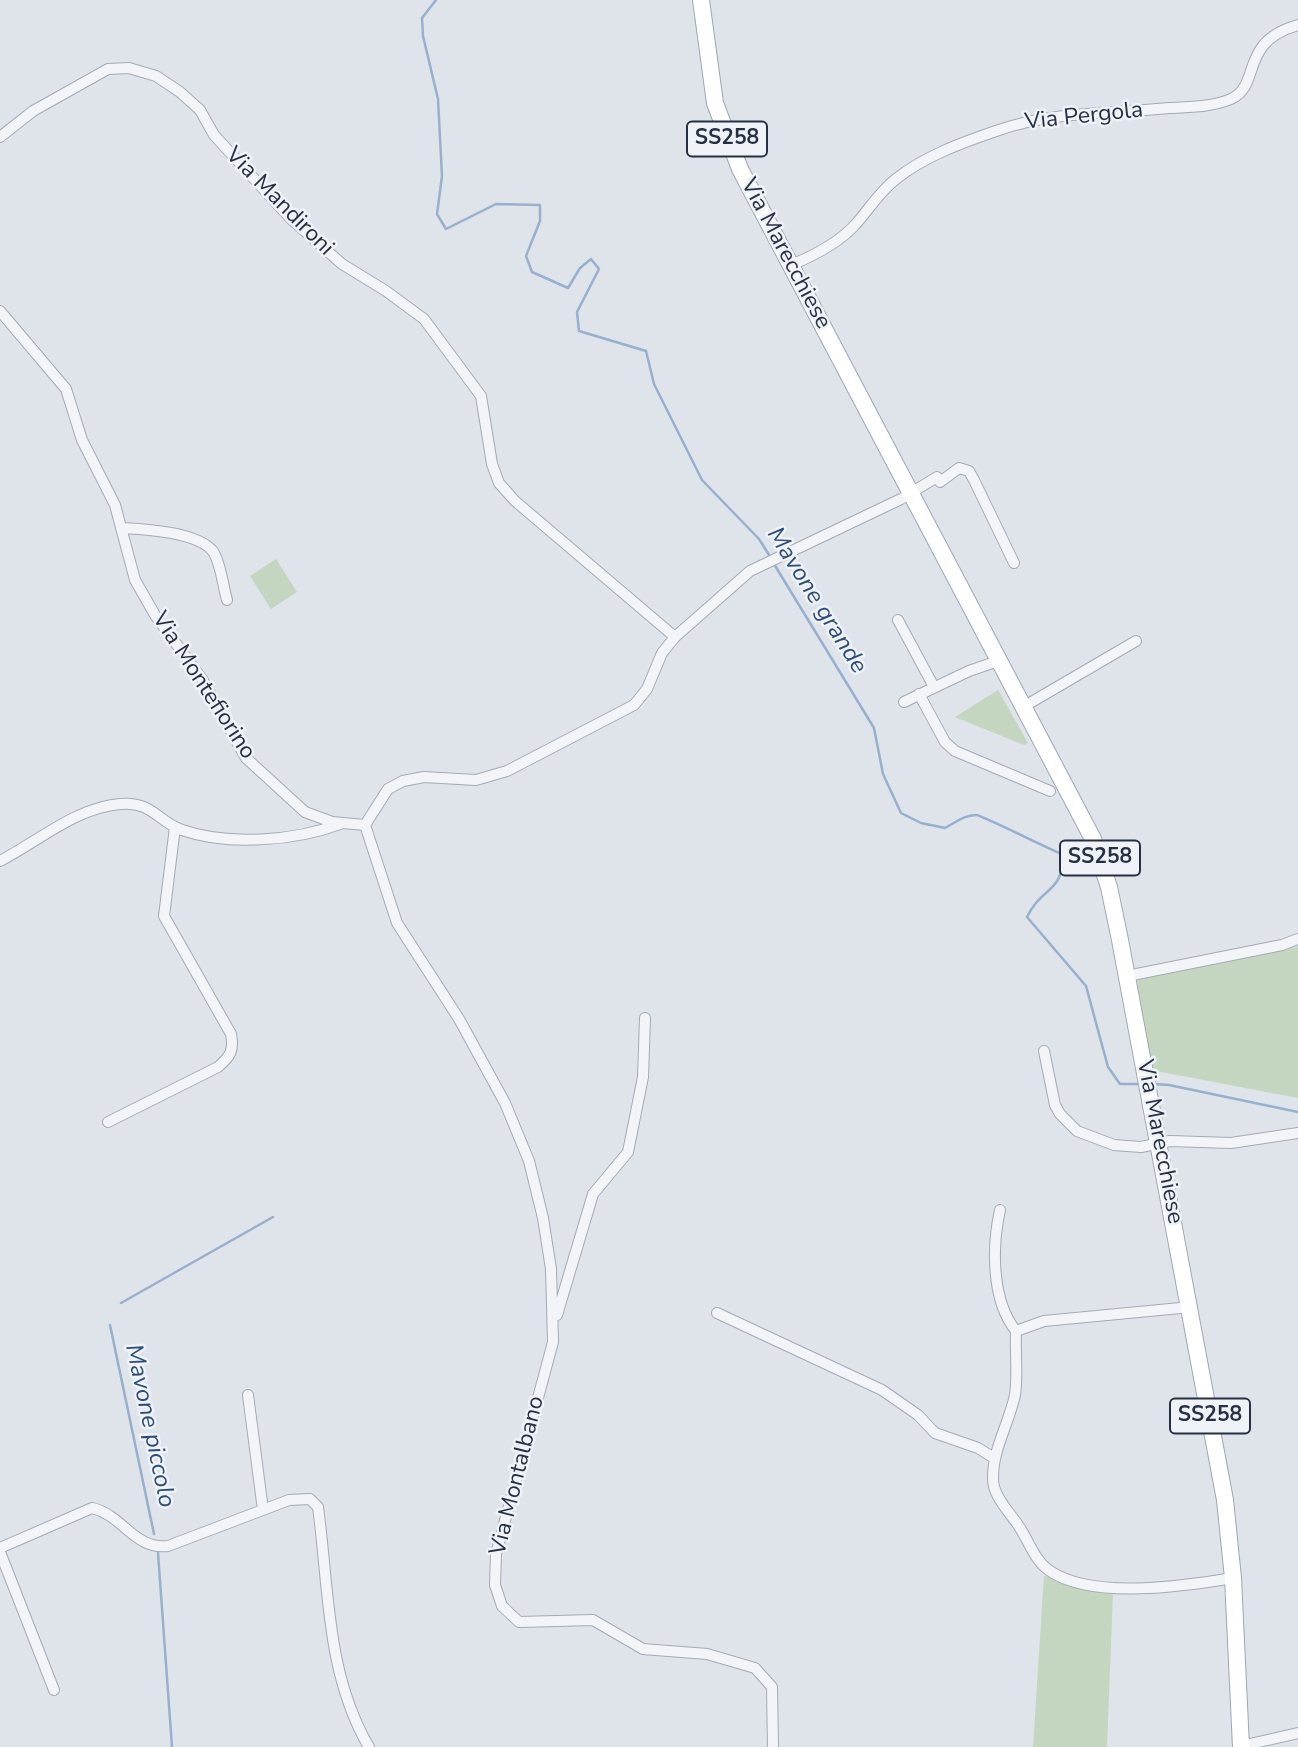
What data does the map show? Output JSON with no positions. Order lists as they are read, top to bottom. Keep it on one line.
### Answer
{"streets":{"main road":["SS258","Via Marecchiese"],"street":["Via Pergola","Via Mandironi","Via Montefiorino","Via Montalbano"]},"crossings":[["Via Pergola","Via Marecchiese"],["Via Montefiorino","Via Montalbano"]],"water":["Mavone grande","Mavone piccolo"]}
